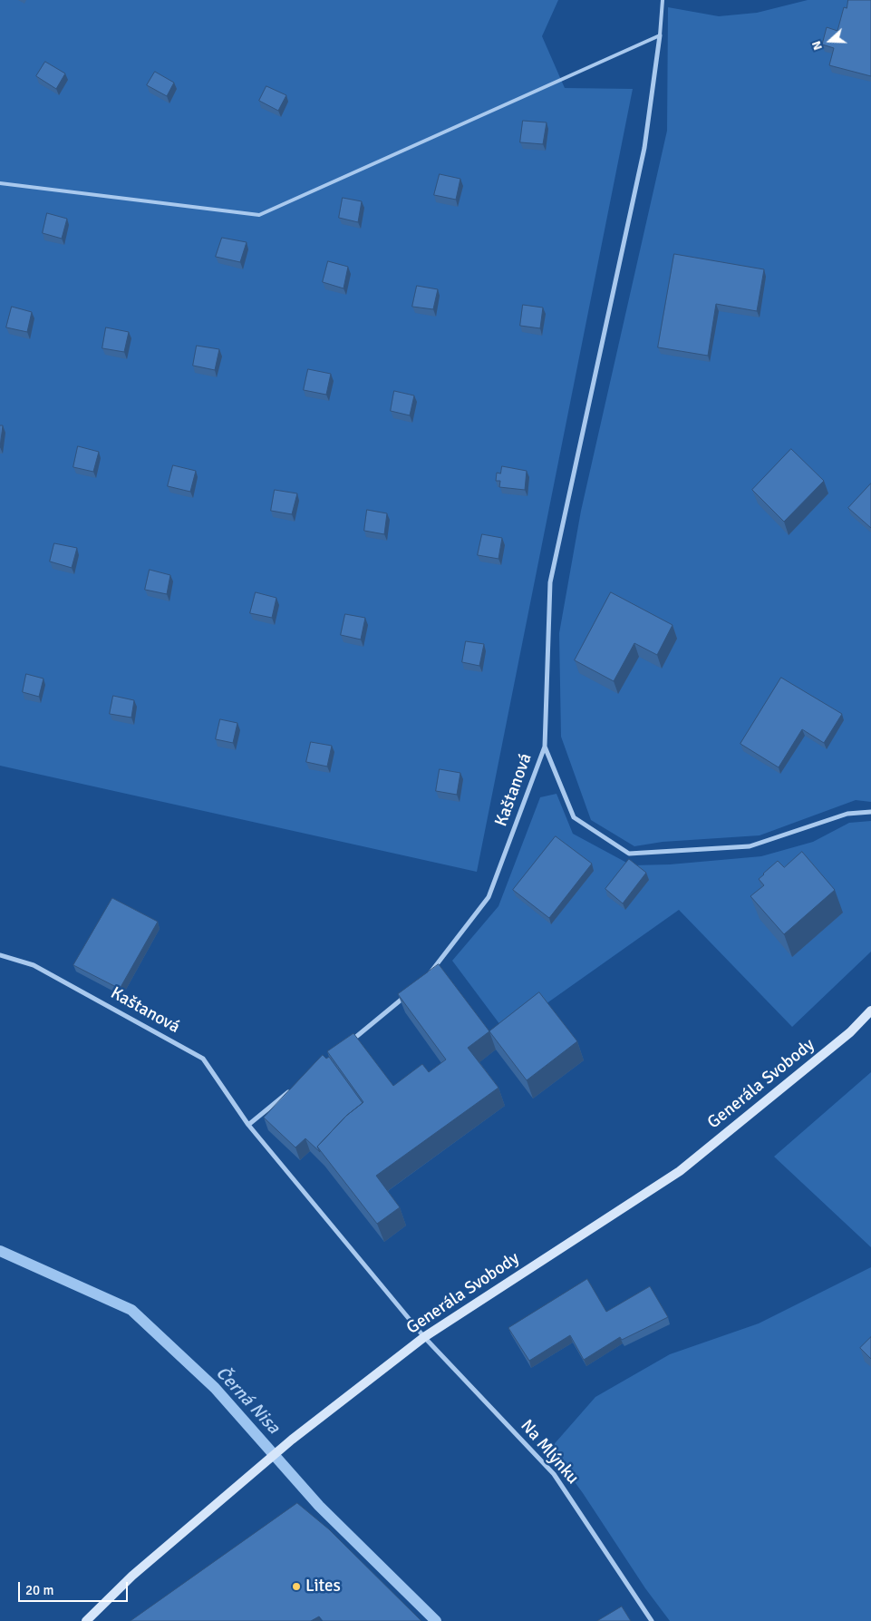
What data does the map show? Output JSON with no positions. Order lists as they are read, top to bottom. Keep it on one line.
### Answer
{"streets":{"main road":["Generála Svobody"],"street":["Kaštanová","Na Mlýnku"]},"crossings":[["Kaštanová","Generála Svobody"],["Kaštanová","Na Mlýnku"],["Generála Svobody","Na Mlýnku"]],"water":["Černá Nisa"],"places":["Lites"],"scale_bar":"20 m","north":"left"}
